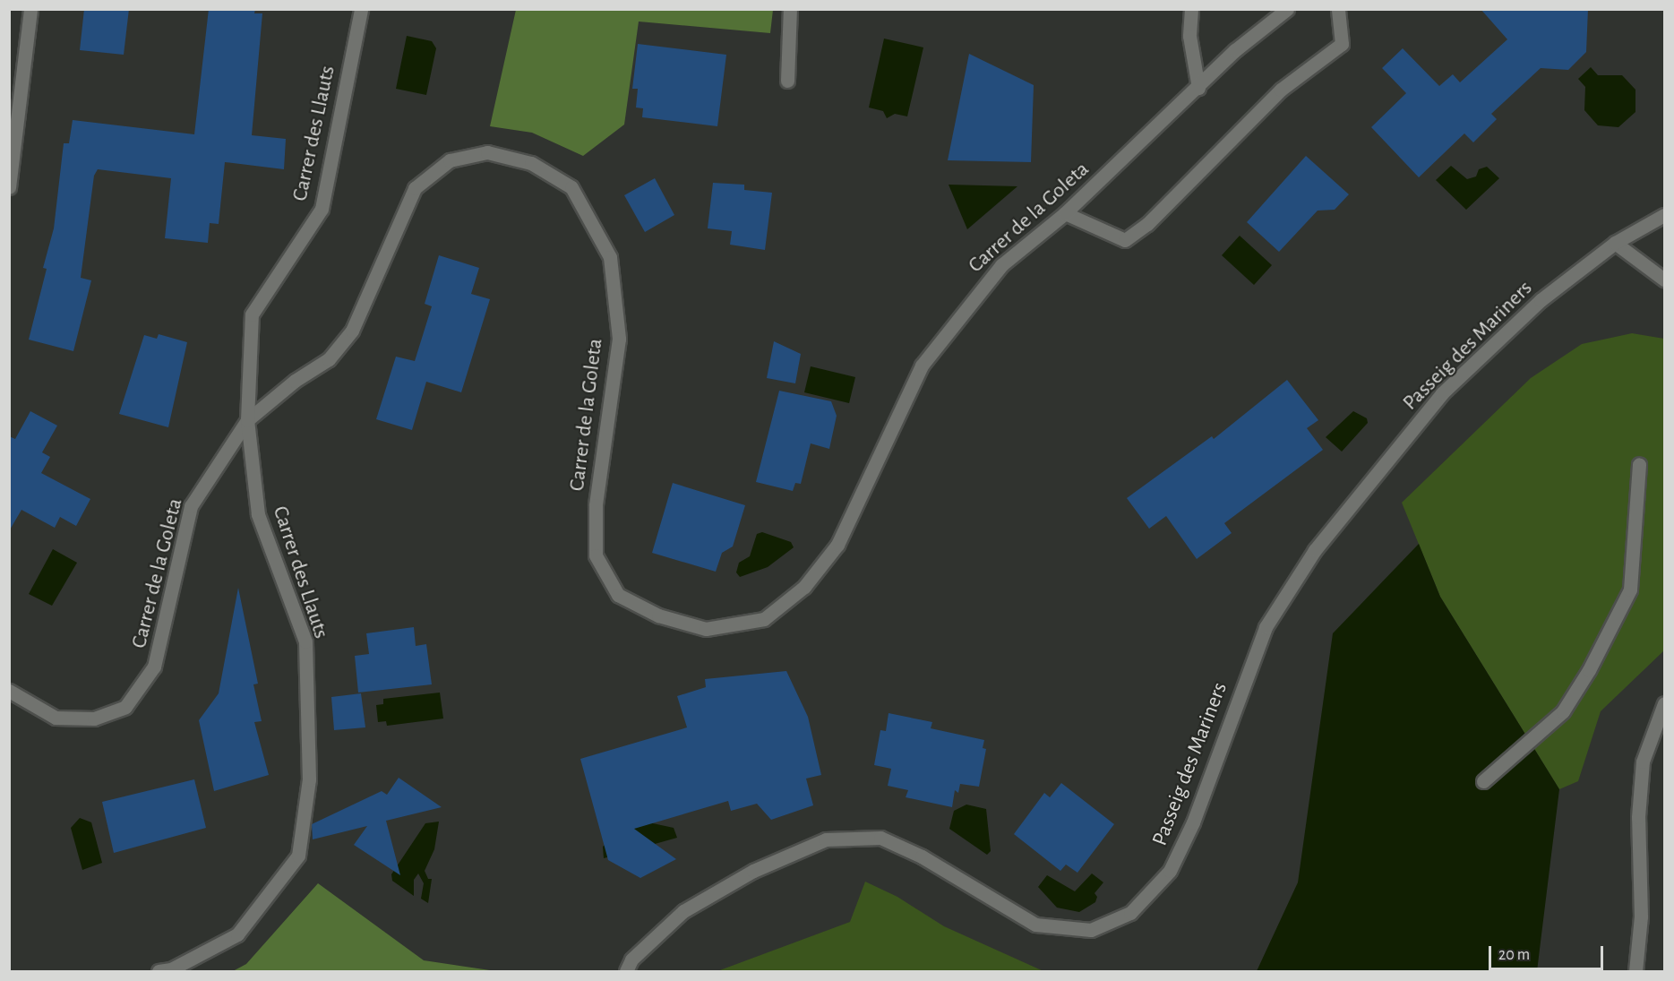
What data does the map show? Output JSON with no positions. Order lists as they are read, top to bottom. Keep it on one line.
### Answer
{"streets":{"street":["Carrer des Llauts","Carrer de la Goleta","Passeig des Mariners"]},"crossings":[["Carrer des Llauts","Carrer de la Goleta"]],"scale_bar":"20 m"}
